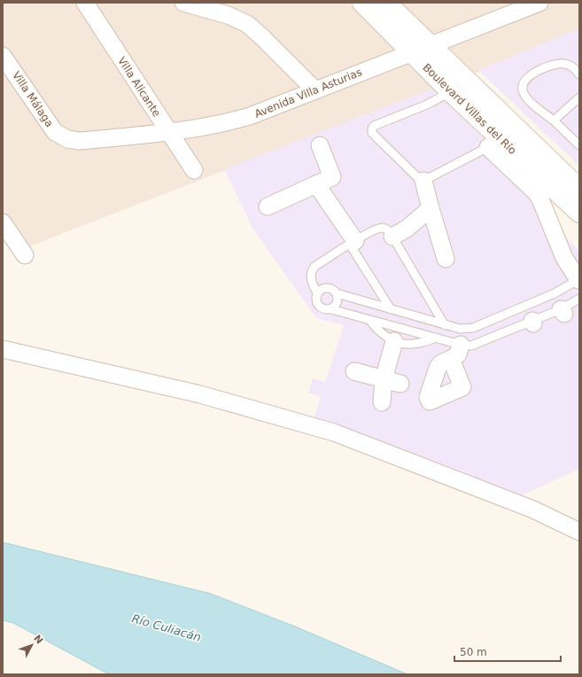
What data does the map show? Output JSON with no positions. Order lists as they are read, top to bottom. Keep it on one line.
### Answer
{"streets":{"street":["Villa Alicante","Avenida Villa Asturias","Villa Málaga","Boulevard Villas del Río"]},"crossings":[["Villa Alicante","Avenida Villa Asturias"],["Avenida Villa Asturias","Villa Málaga"],["Avenida Villa Asturias","Boulevard Villas del Río"]],"water":["Río Culiacán"],"scale_bar":"50 m","north":"top right"}
